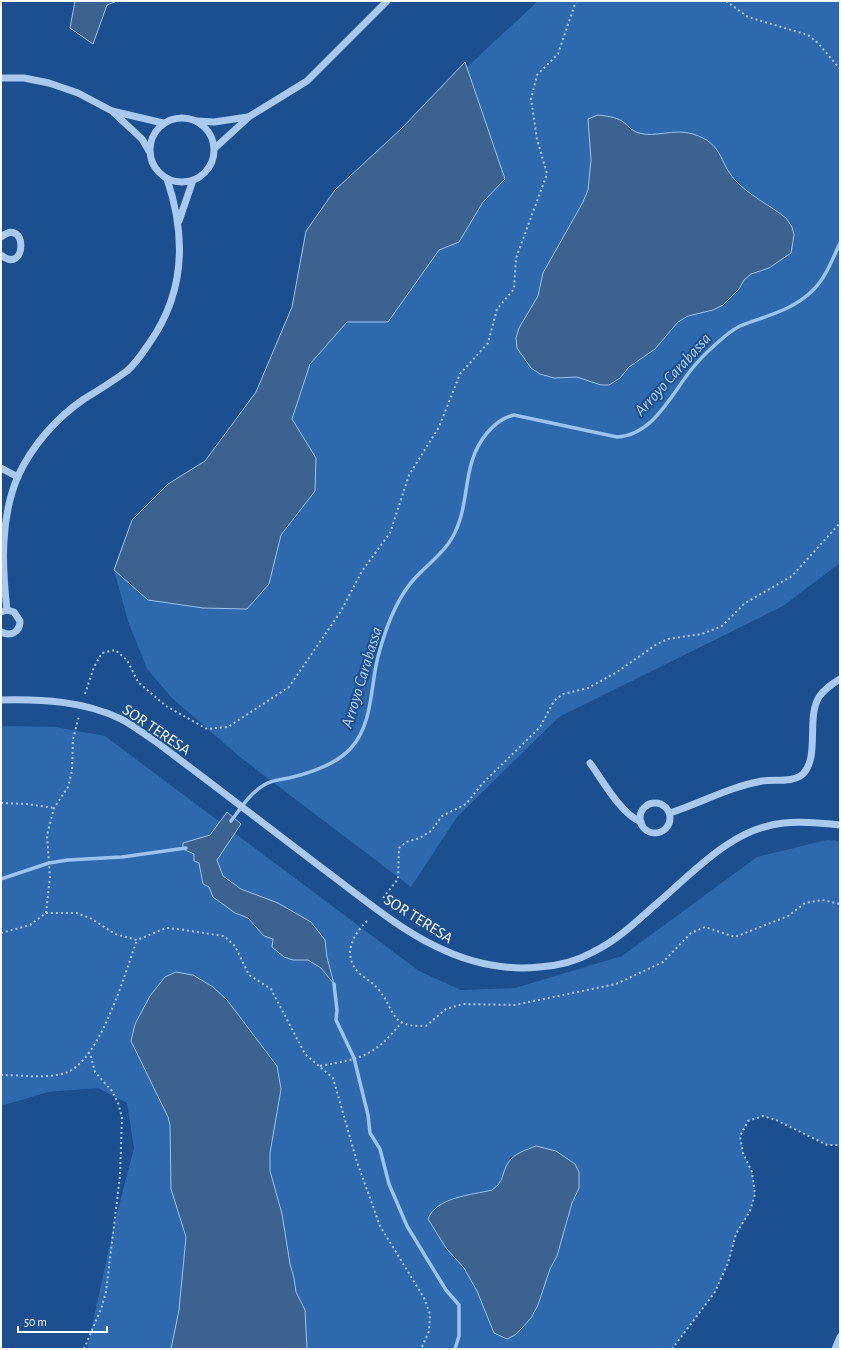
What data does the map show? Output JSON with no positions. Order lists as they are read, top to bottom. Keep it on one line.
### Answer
{"streets":{"street":["SOR TERESA"]},"water":["Arroyo Carabassa"],"scale_bar":"50 m"}
